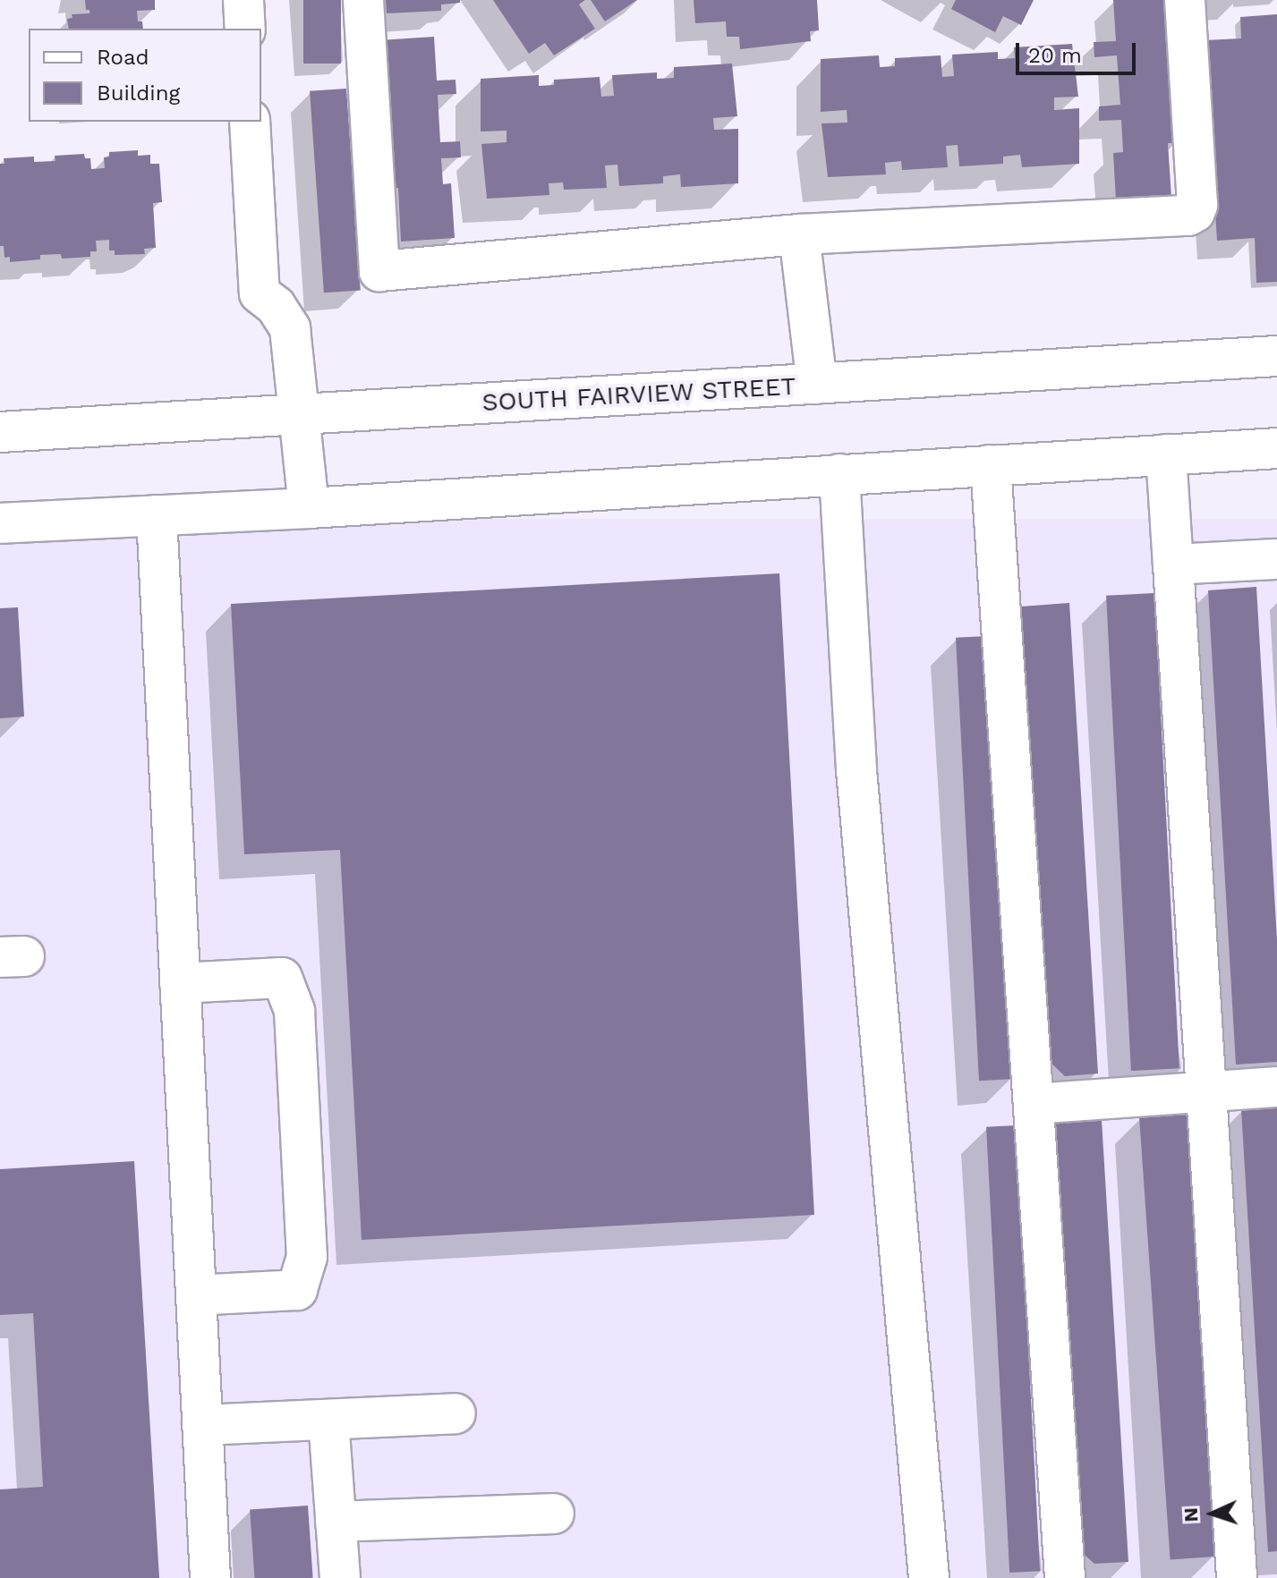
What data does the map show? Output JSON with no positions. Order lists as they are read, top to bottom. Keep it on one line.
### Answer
{"streets":{"main road":["SOUTH FAIRVIEW STREET"]},"legend":["Road","Building"],"scale_bar":"20 m","north":"left"}
